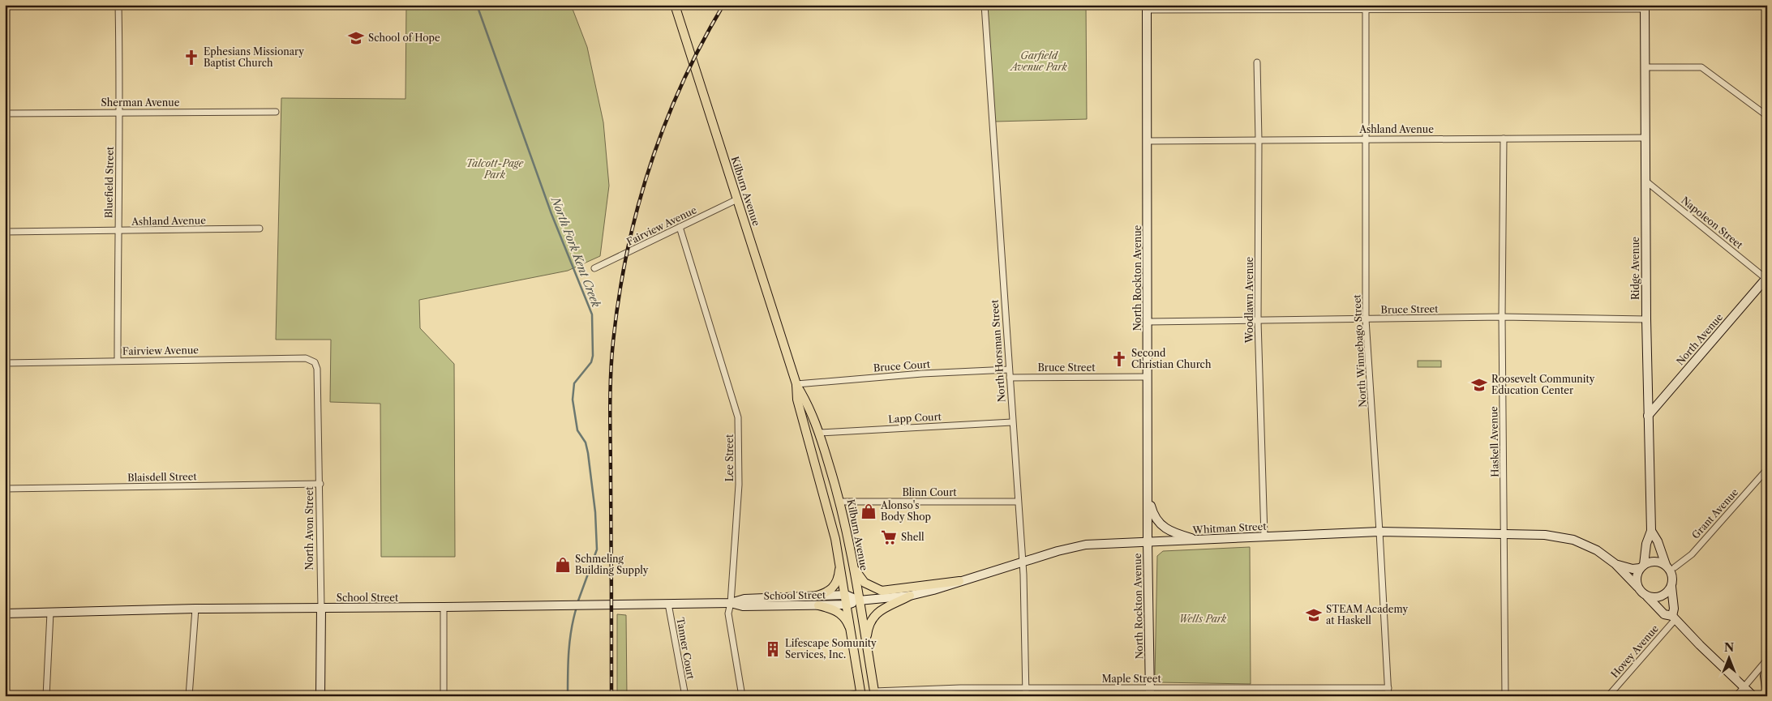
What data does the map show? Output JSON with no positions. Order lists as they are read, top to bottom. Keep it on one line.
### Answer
{"streets":{"main road":["Kilburn Avenue","Ridge Avenue","North Rockton Avenue","North Avenue","North Avon Street","Whitman Street","School Street"],"street":["Sherman Avenue","Ashland Avenue","Bluefield Street","Napoleon Street","Fairview Avenue","Woodlawn Avenue","Bruce Street","North Horsman Street","North Winnebago Street","Bruce Court","Lapp Court","Haskell Avenue","Lee Street","Blaisdell Street","Blinn Court","Grant Avenue","Tanner Court","Hovey Avenue","Maple Street"]},"crossings":[["Sherman Avenue","Bluefield Street"],["Ashland Avenue","Bluefield Street"],["Ashland Avenue","Ridge Avenue"],["Ashland Avenue","North Rockton Avenue"],["Ashland Avenue","Woodlawn Avenue"],["Ashland Avenue","North Winnebago Street"],["Ashland Avenue","Haskell Avenue"],["Bluefield Street","Fairview Avenue"],["Kilburn Avenue","Fairview Avenue"],["Kilburn Avenue","Bruce Court"],["Kilburn Avenue","Lapp Court"],["Kilburn Avenue","Blinn Court"],["Kilburn Avenue","Whitman Street"],["Kilburn Avenue","School Street"],["Kilburn Avenue","Maple Street"],["Napoleon Street","Ridge Avenue"],["Napoleon Street","North Avenue"],["Fairview Avenue","Lee Street"],["Fairview Avenue","North Avon Street"],["Ridge Avenue","Bruce Street"],["Ridge Avenue","North Avenue"],["Ridge Avenue","Whitman Street"],["North Rockton Avenue","Bruce Street"],["North Rockton Avenue","Whitman Street"],["North Rockton Avenue","Maple Street"],["Woodlawn Avenue","Bruce Street"],["Woodlawn Avenue","Whitman Street"],["Bruce Street","North Horsman Street"],["Bruce Street","North Winnebago Street"],["Bruce Street","Haskell Avenue"],["North Horsman Street","Bruce Court"],["North Horsman Street","Lapp Court"],["North Horsman Street","Blinn Court"],["North Horsman Street","Whitman Street"],["North Horsman Street","Maple Street"],["North Winnebago Street","Whitman Street"],["North Winnebago Street","Maple Street"],["Haskell Avenue","Whitman Street"],["Lee Street","School Street"],["Blaisdell Street","North Avon Street"],["North Avon Street","School Street"],["Whitman Street","School Street"],["School Street","Tanner Court"]],"water":["North Fork Kent Creek"],"parks":["Garfield Avenue Park","Talcott-Page Park","Wells Park"],"places":{"school or university":["School of Hope","Roosevelt Community Education Center","STEAM Academy at Haskell"],"church":["Ephesians Missionary Baptist Church","Second Christian Church"],"shop":["Alonso's Body Shop","Schmeling Building Supply"],"supermarket":["Shell"],"building":["Lifescape Somunity Services, Inc."]},"north":"top"}
